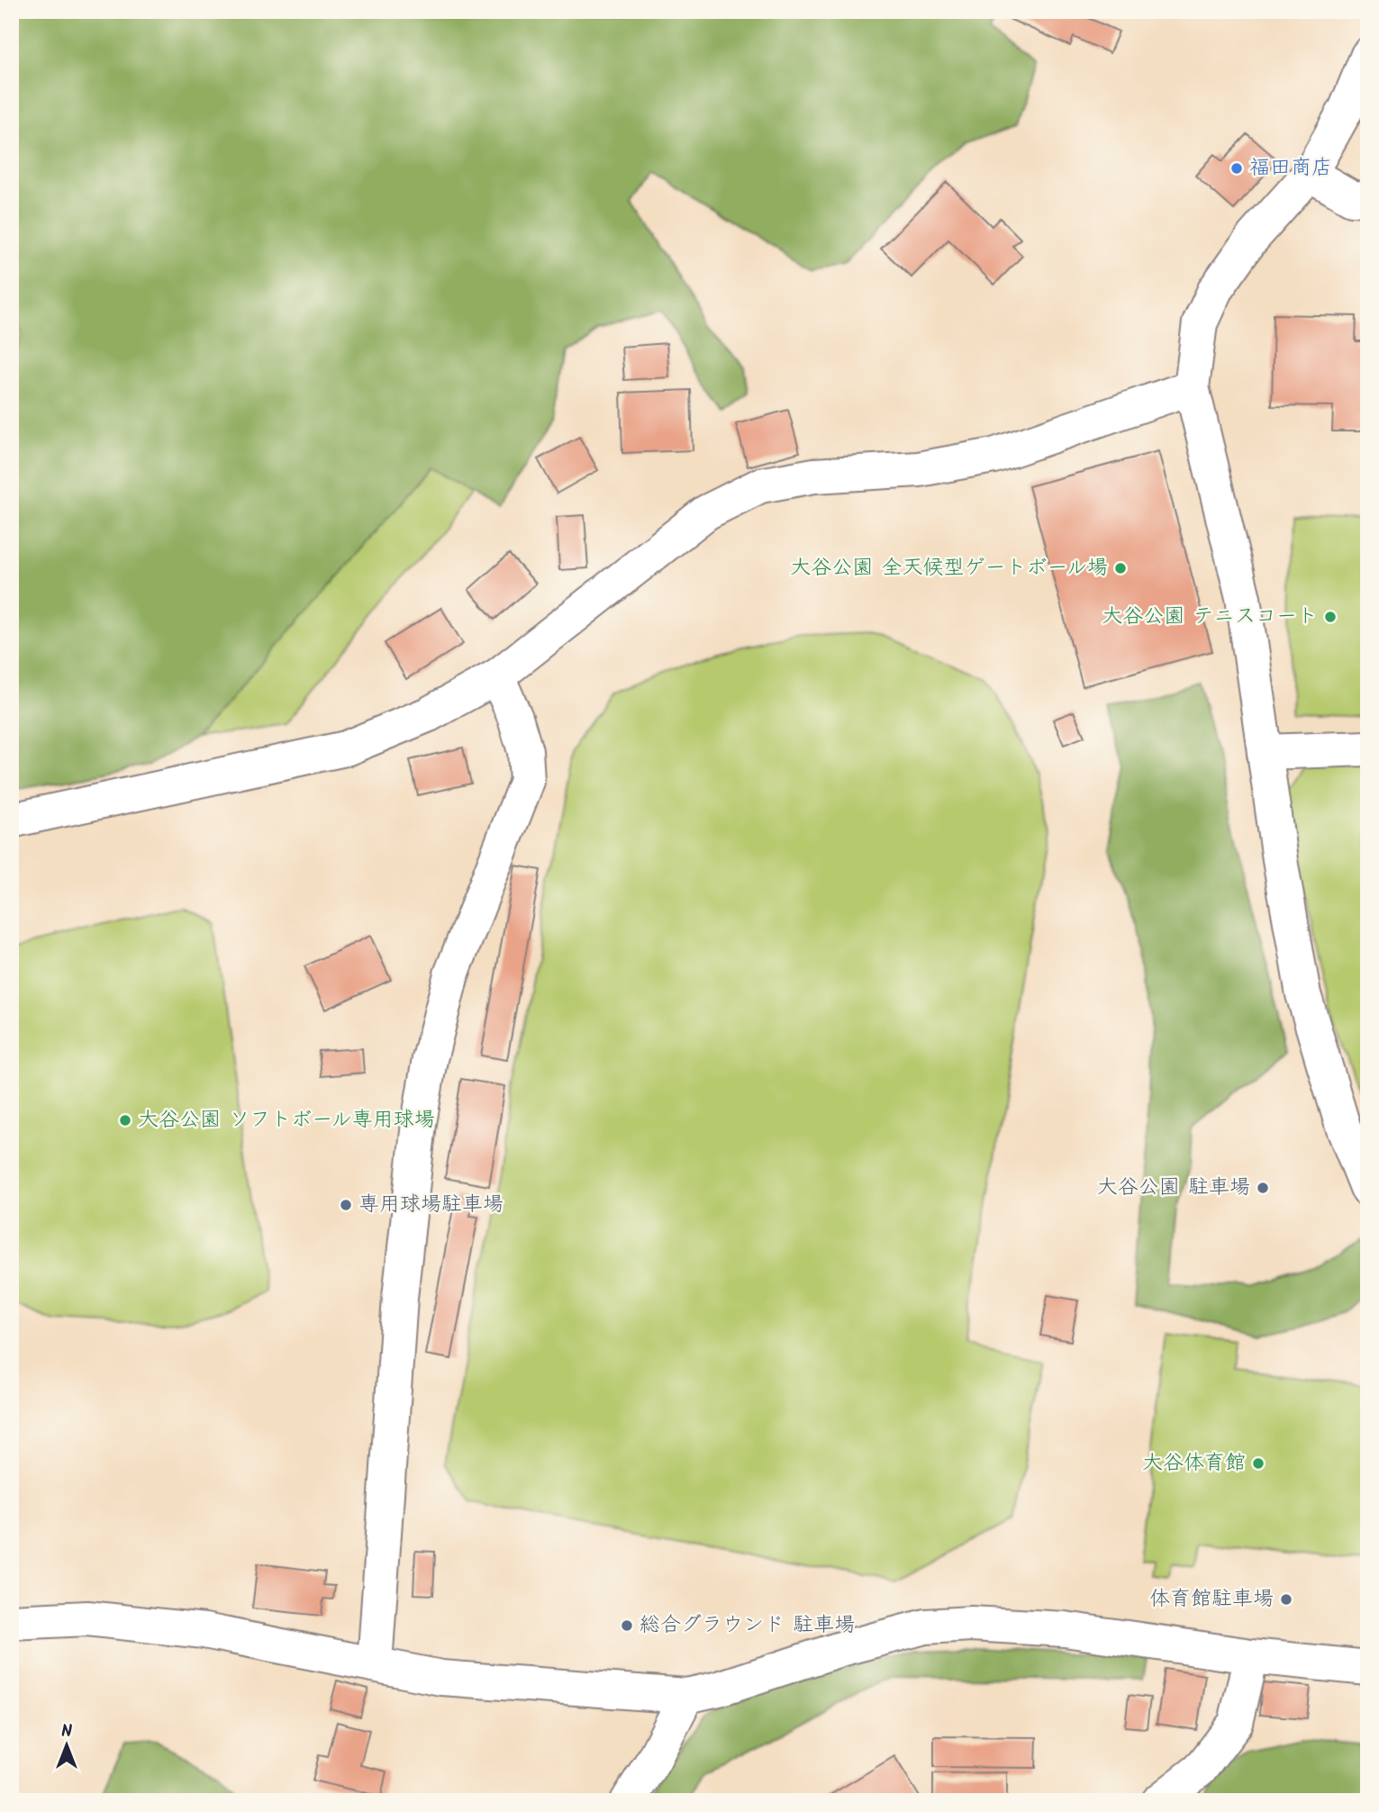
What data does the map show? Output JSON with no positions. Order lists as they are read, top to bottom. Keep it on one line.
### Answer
{"places":["福田商店","大谷公園 全天候型ゲートボール場","大谷公園 テニスコート","大谷公園 ソフトボール専用球場","大谷公園 駐車場","専用球場駐車場","大谷体育館","体育館駐車場","総合グラウンド 駐車場"],"north":"top"}
